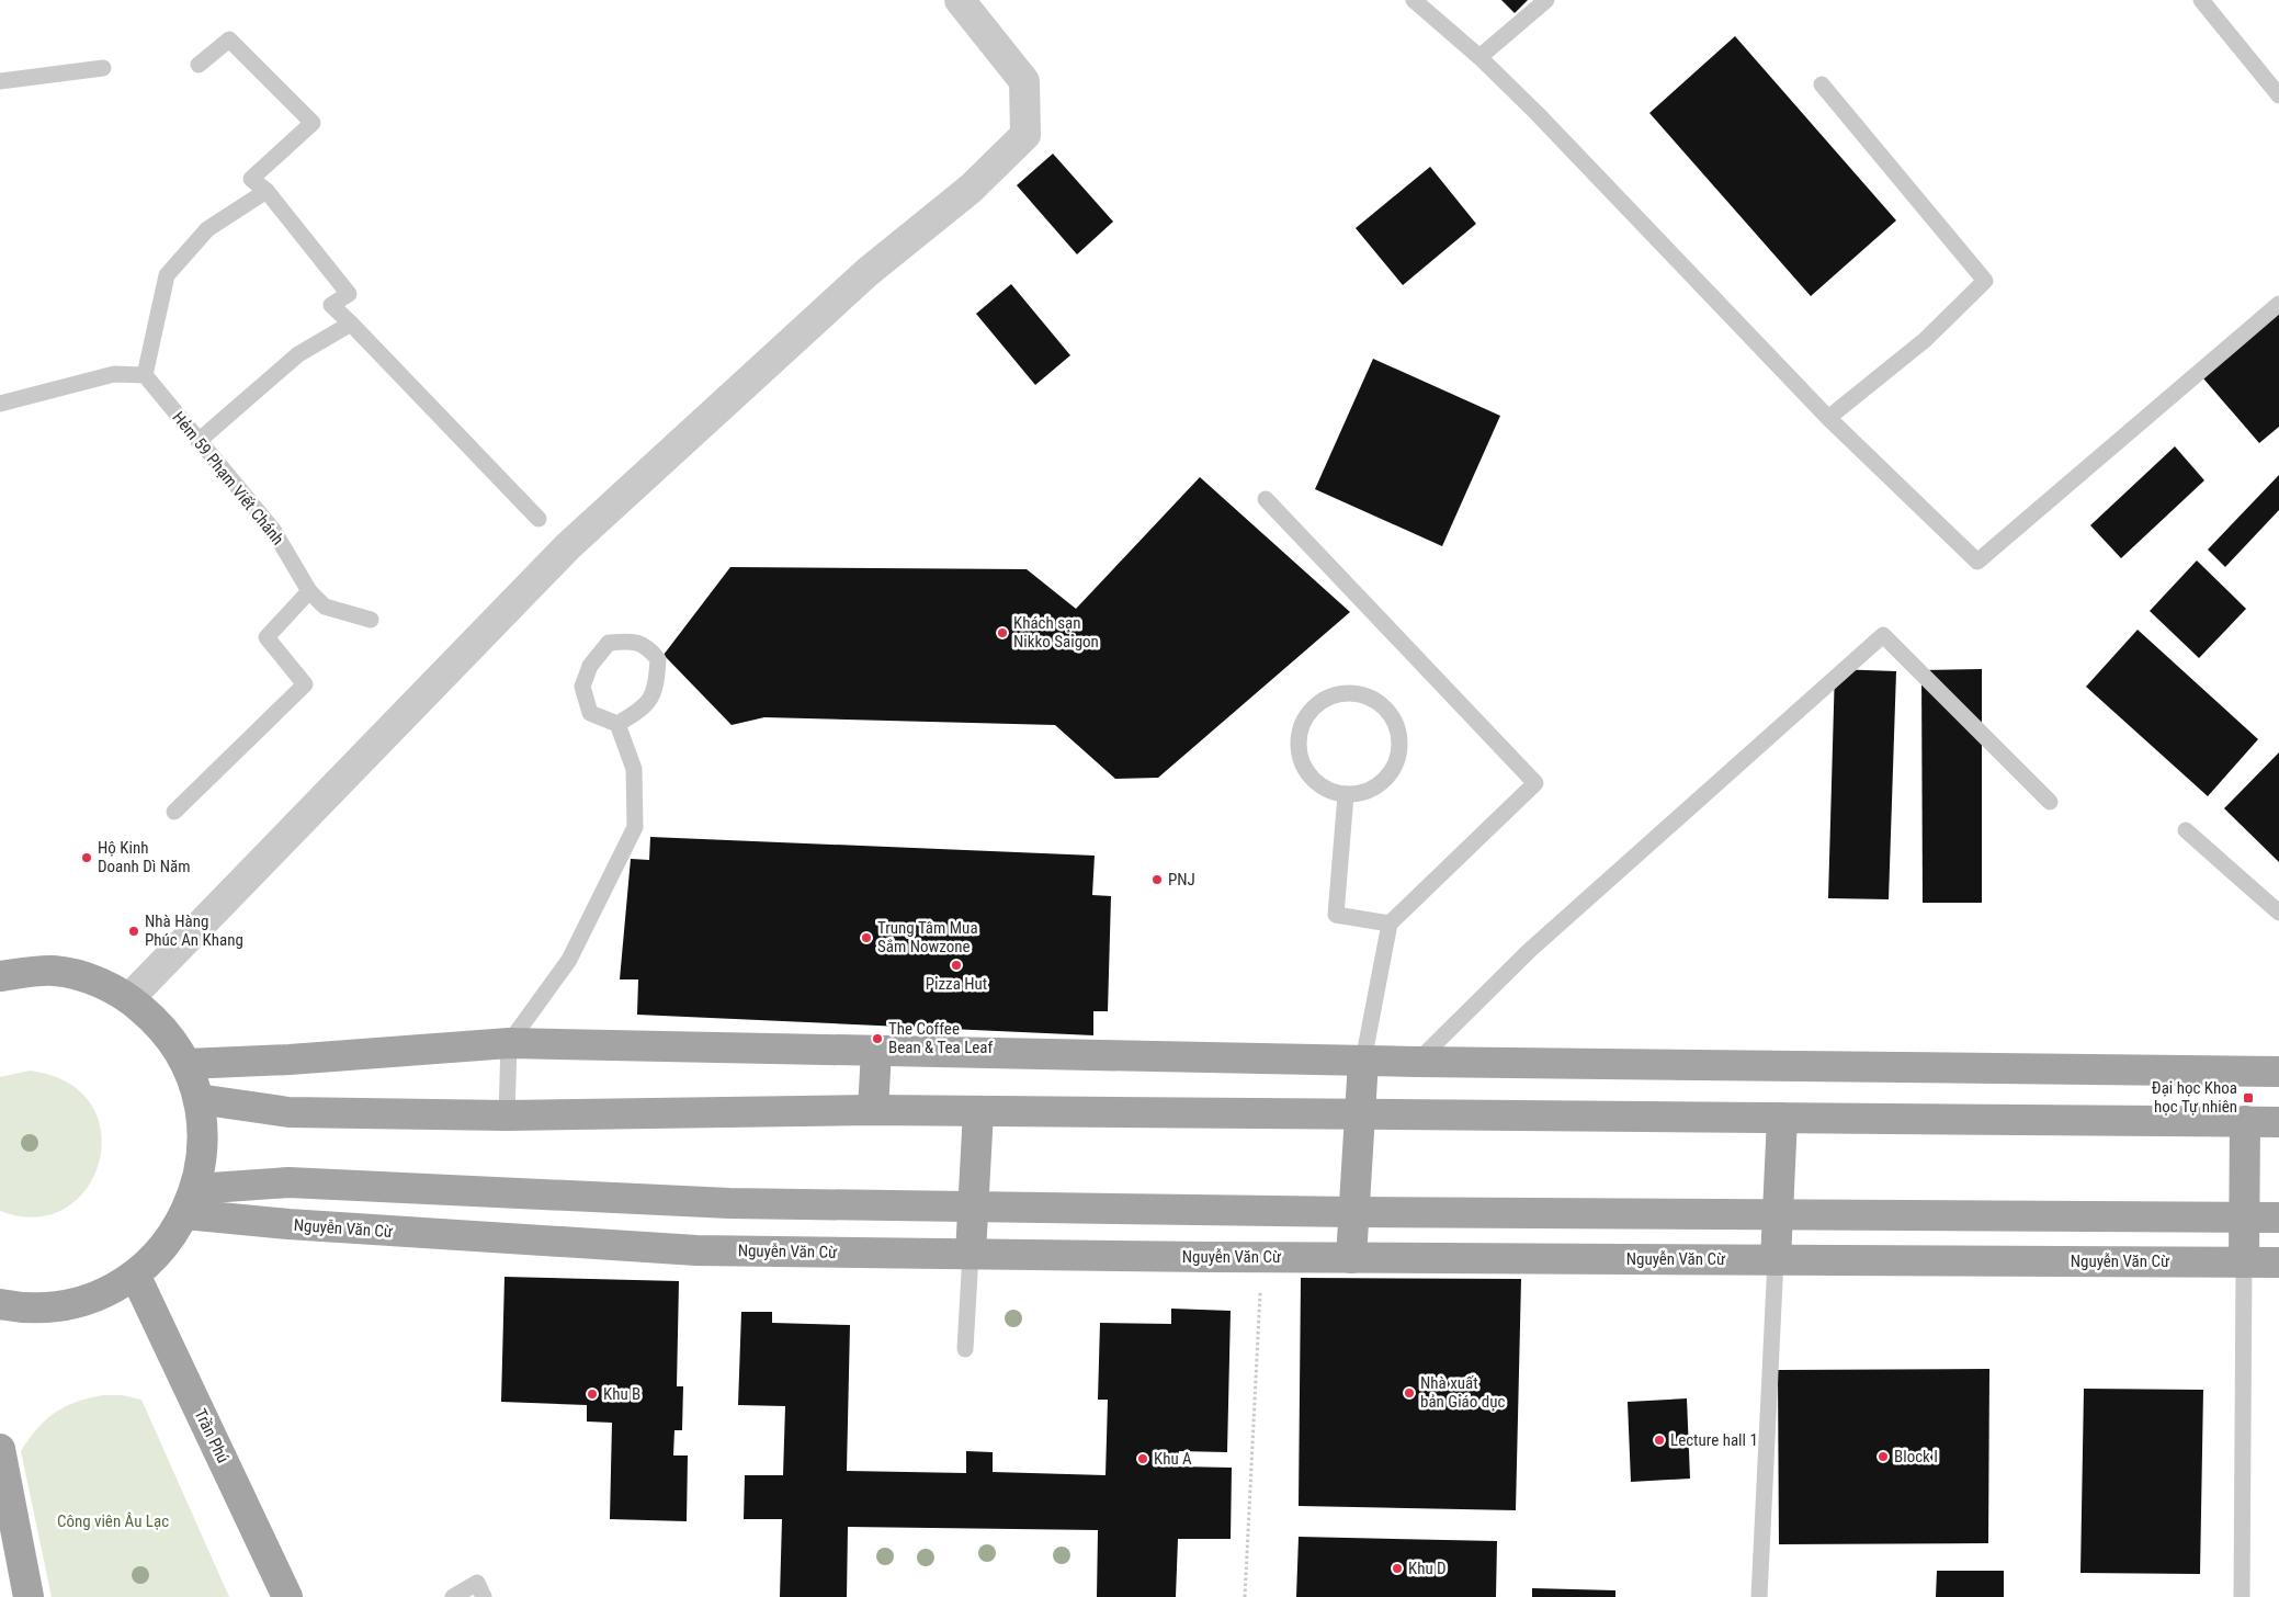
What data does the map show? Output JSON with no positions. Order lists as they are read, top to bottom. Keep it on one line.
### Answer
{"streets":{"main road":["Nguyễn Văn Cừ","Trần Phú"],"lane":["Hẻm 59 Phạm Viết Chánh"]},"parks":["Công viên Âu Lạc"],"places":{"other":["Khách sạn Nikko Saigon","Hộ Kinh Doanh Dì Năm","PNJ","Nhà Hàng Phúc An Khang","Trung Tâm Mua Sắm Nowzone","Pizza Hut","The Coffee Bean & Tea Leaf","Nhà xuất bản Giáo dục","Khu B","Lecture hall 1","Block I","Khu A","Khu D"],"transit":["Đại học Khoa học Tự nhiên"]}}
